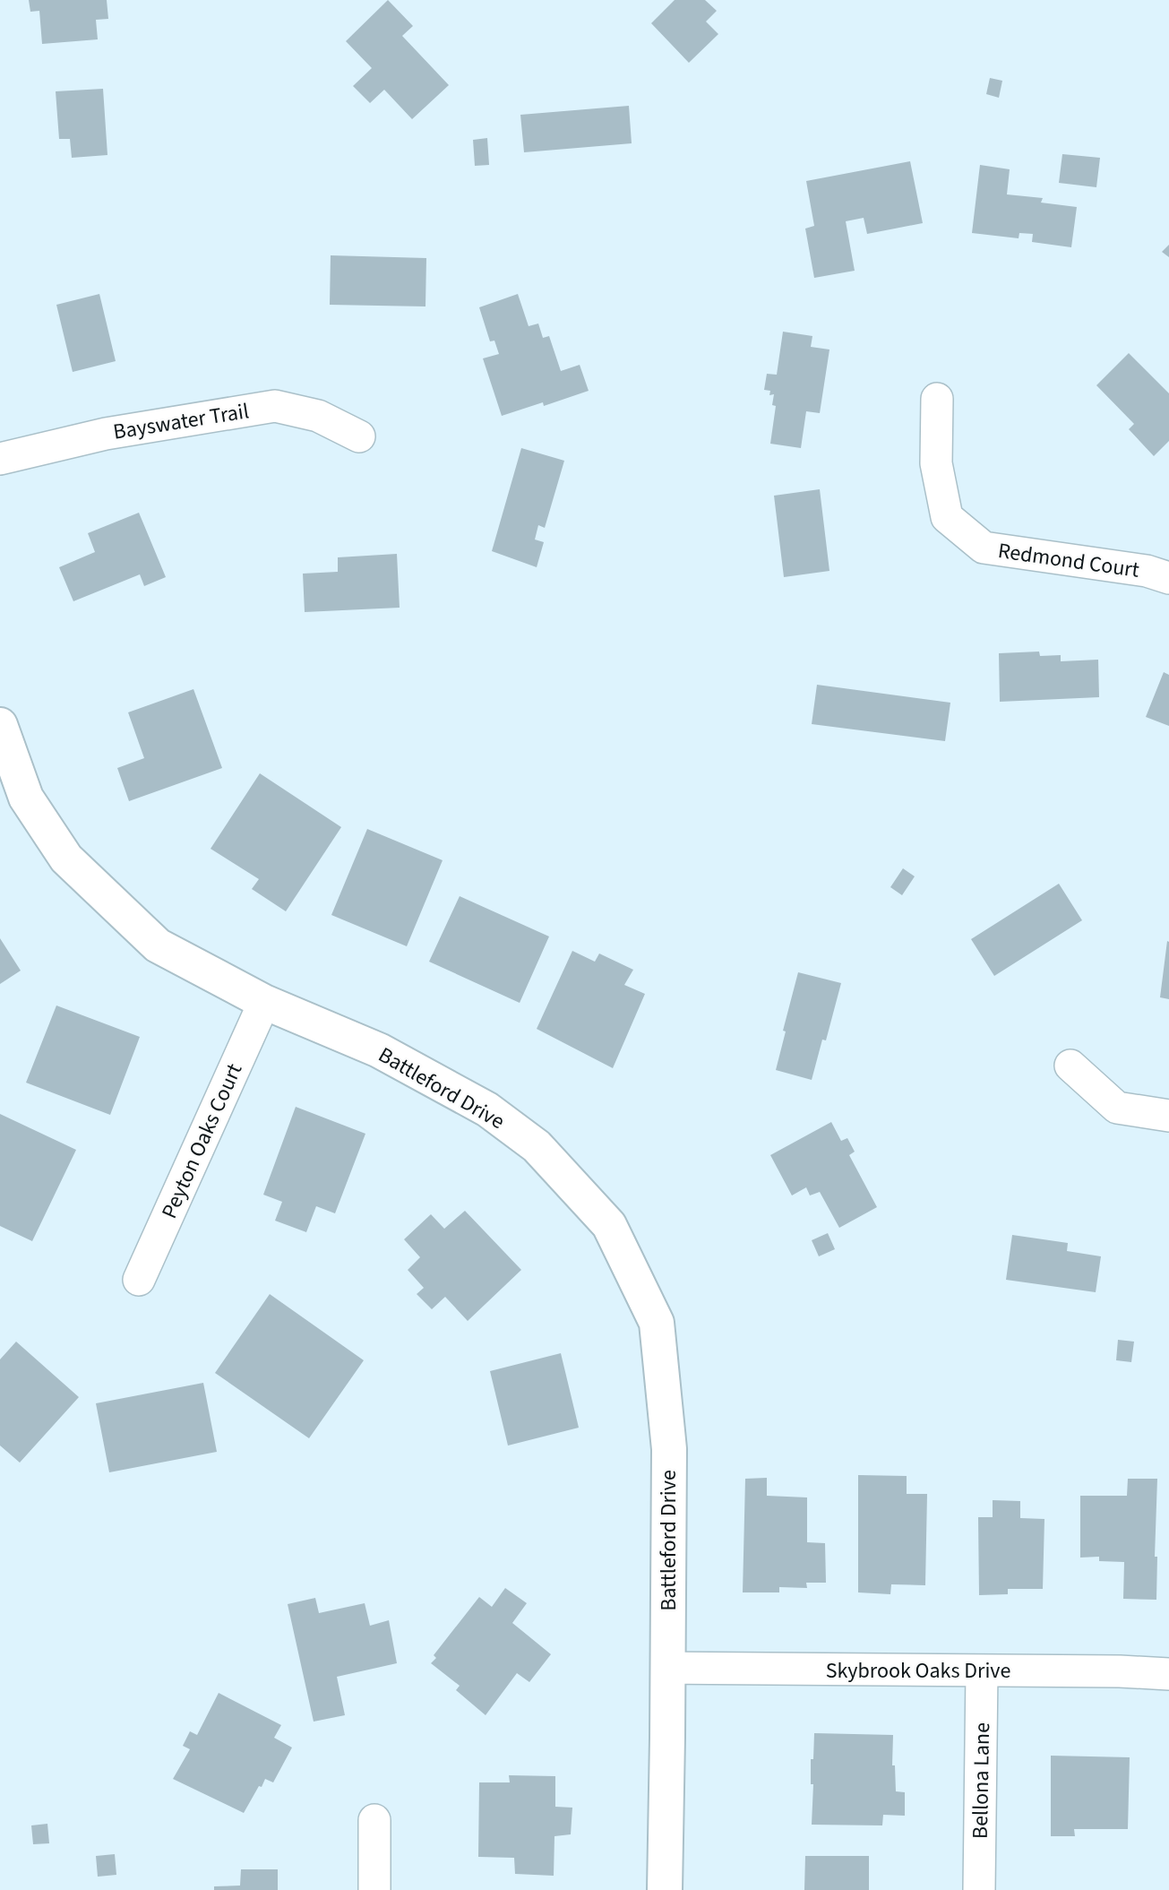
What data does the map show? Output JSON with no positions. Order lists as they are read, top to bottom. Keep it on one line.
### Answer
{"streets":{"street":["Bayswater Trail","Redmond Court","Battleford Drive","Peyton Oaks Court","Skybrook Oaks Drive","Bellona Lane"]},"crossings":[["Battleford Drive","Peyton Oaks Court"],["Battleford Drive","Skybrook Oaks Drive"],["Skybrook Oaks Drive","Bellona Lane"]]}
